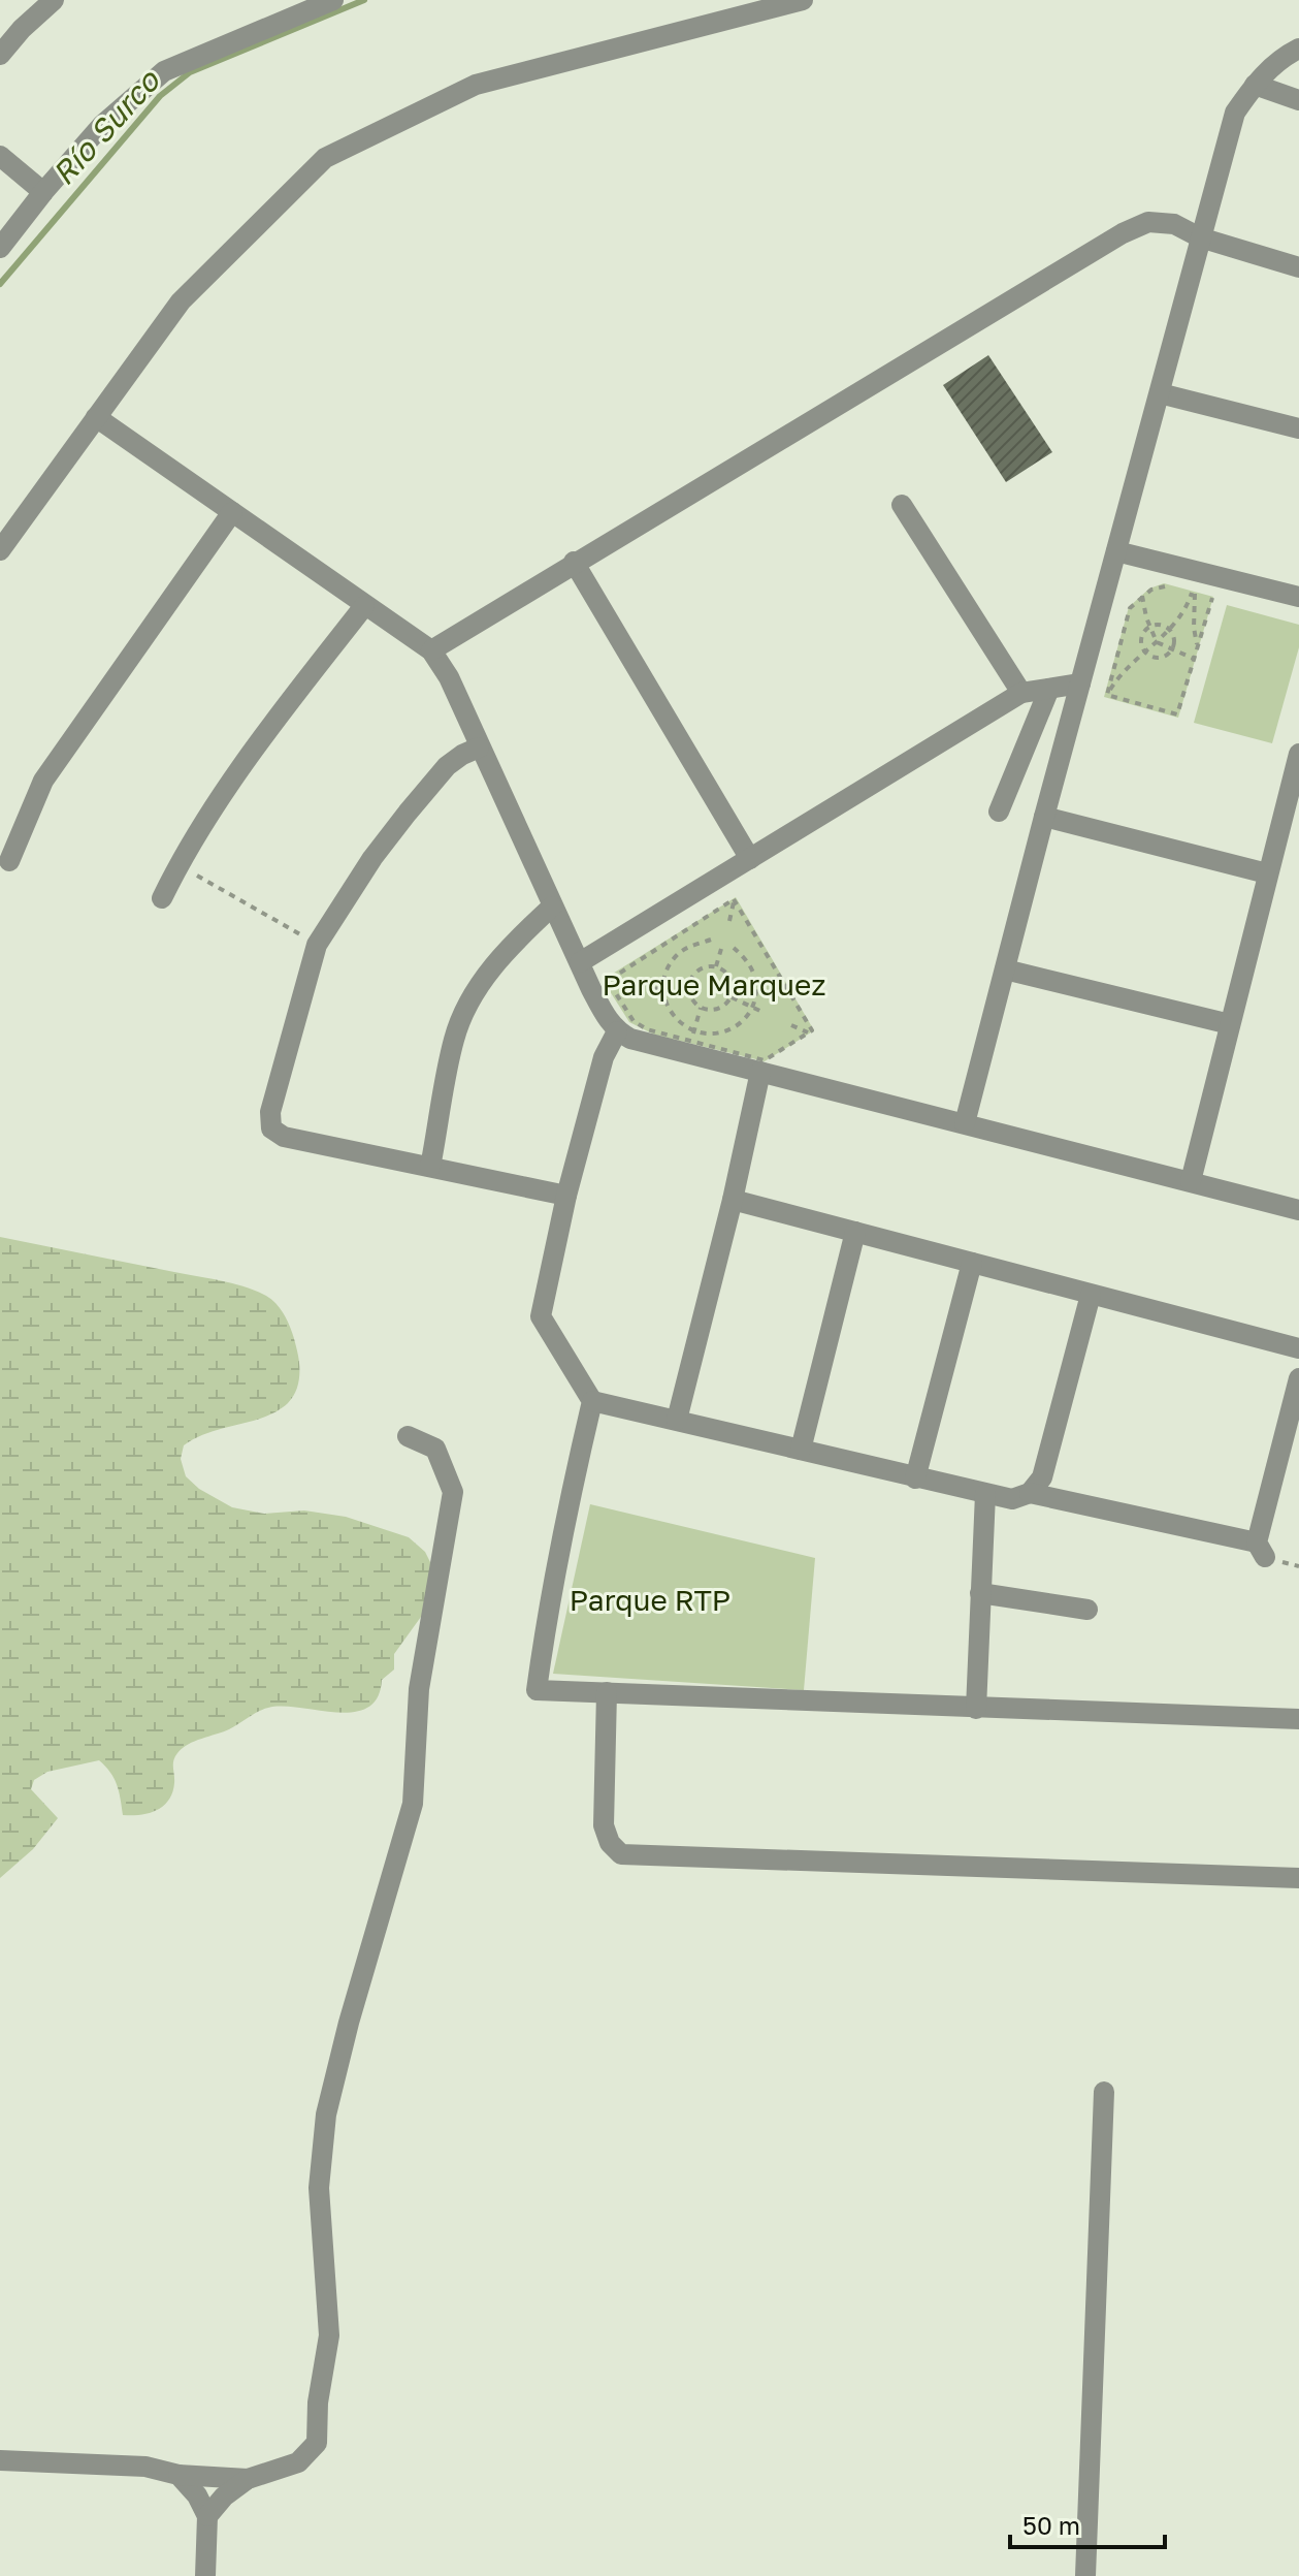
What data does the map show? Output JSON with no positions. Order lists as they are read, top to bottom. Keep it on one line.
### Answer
{"water":["Río Surco"],"parks":["Parque Marquez","Parque RTP"],"scale_bar":"50 m"}
